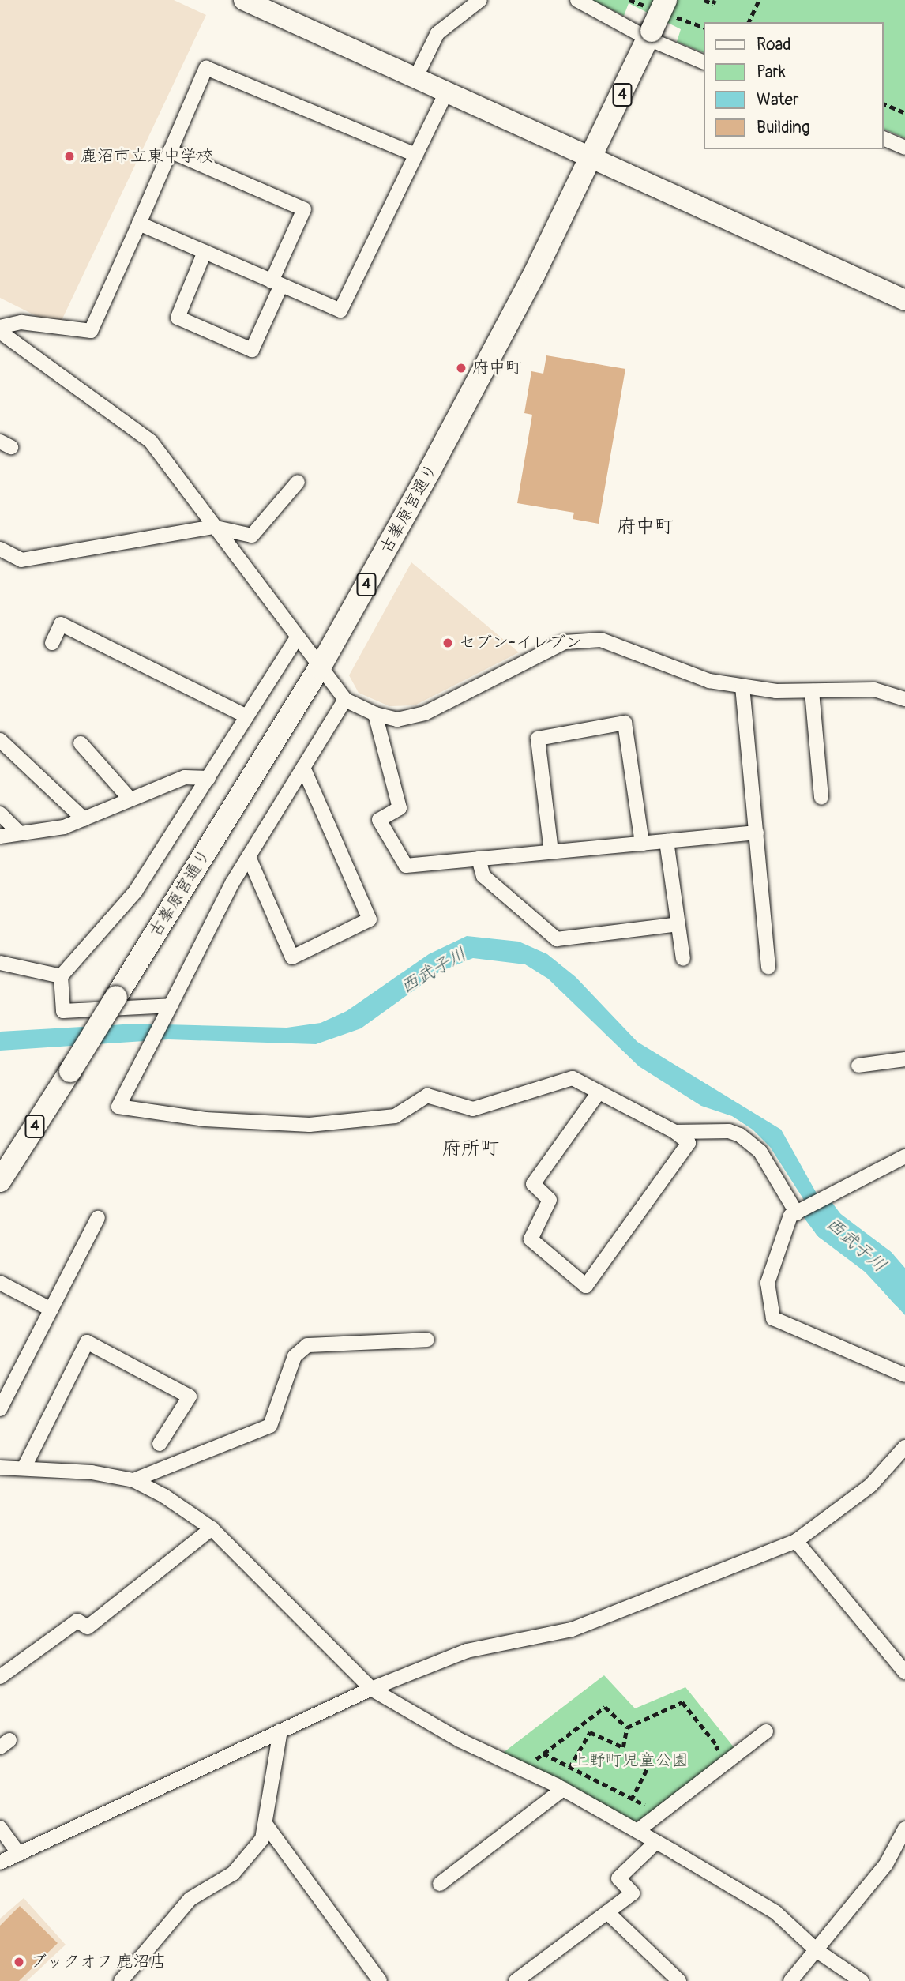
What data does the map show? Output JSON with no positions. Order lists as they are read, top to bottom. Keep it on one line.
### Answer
{"streets":{"main road":["4","古峯原宮通り"]},"districts":["府中町","府所町"],"water":["西武子川"],"parks":["上野町児童公園"],"places":["鹿沼市立東中学校","府中町","セブン-イレブン","ブックオフ 鹿沼店"],"legend":["Road","Park","Water","Building"]}
